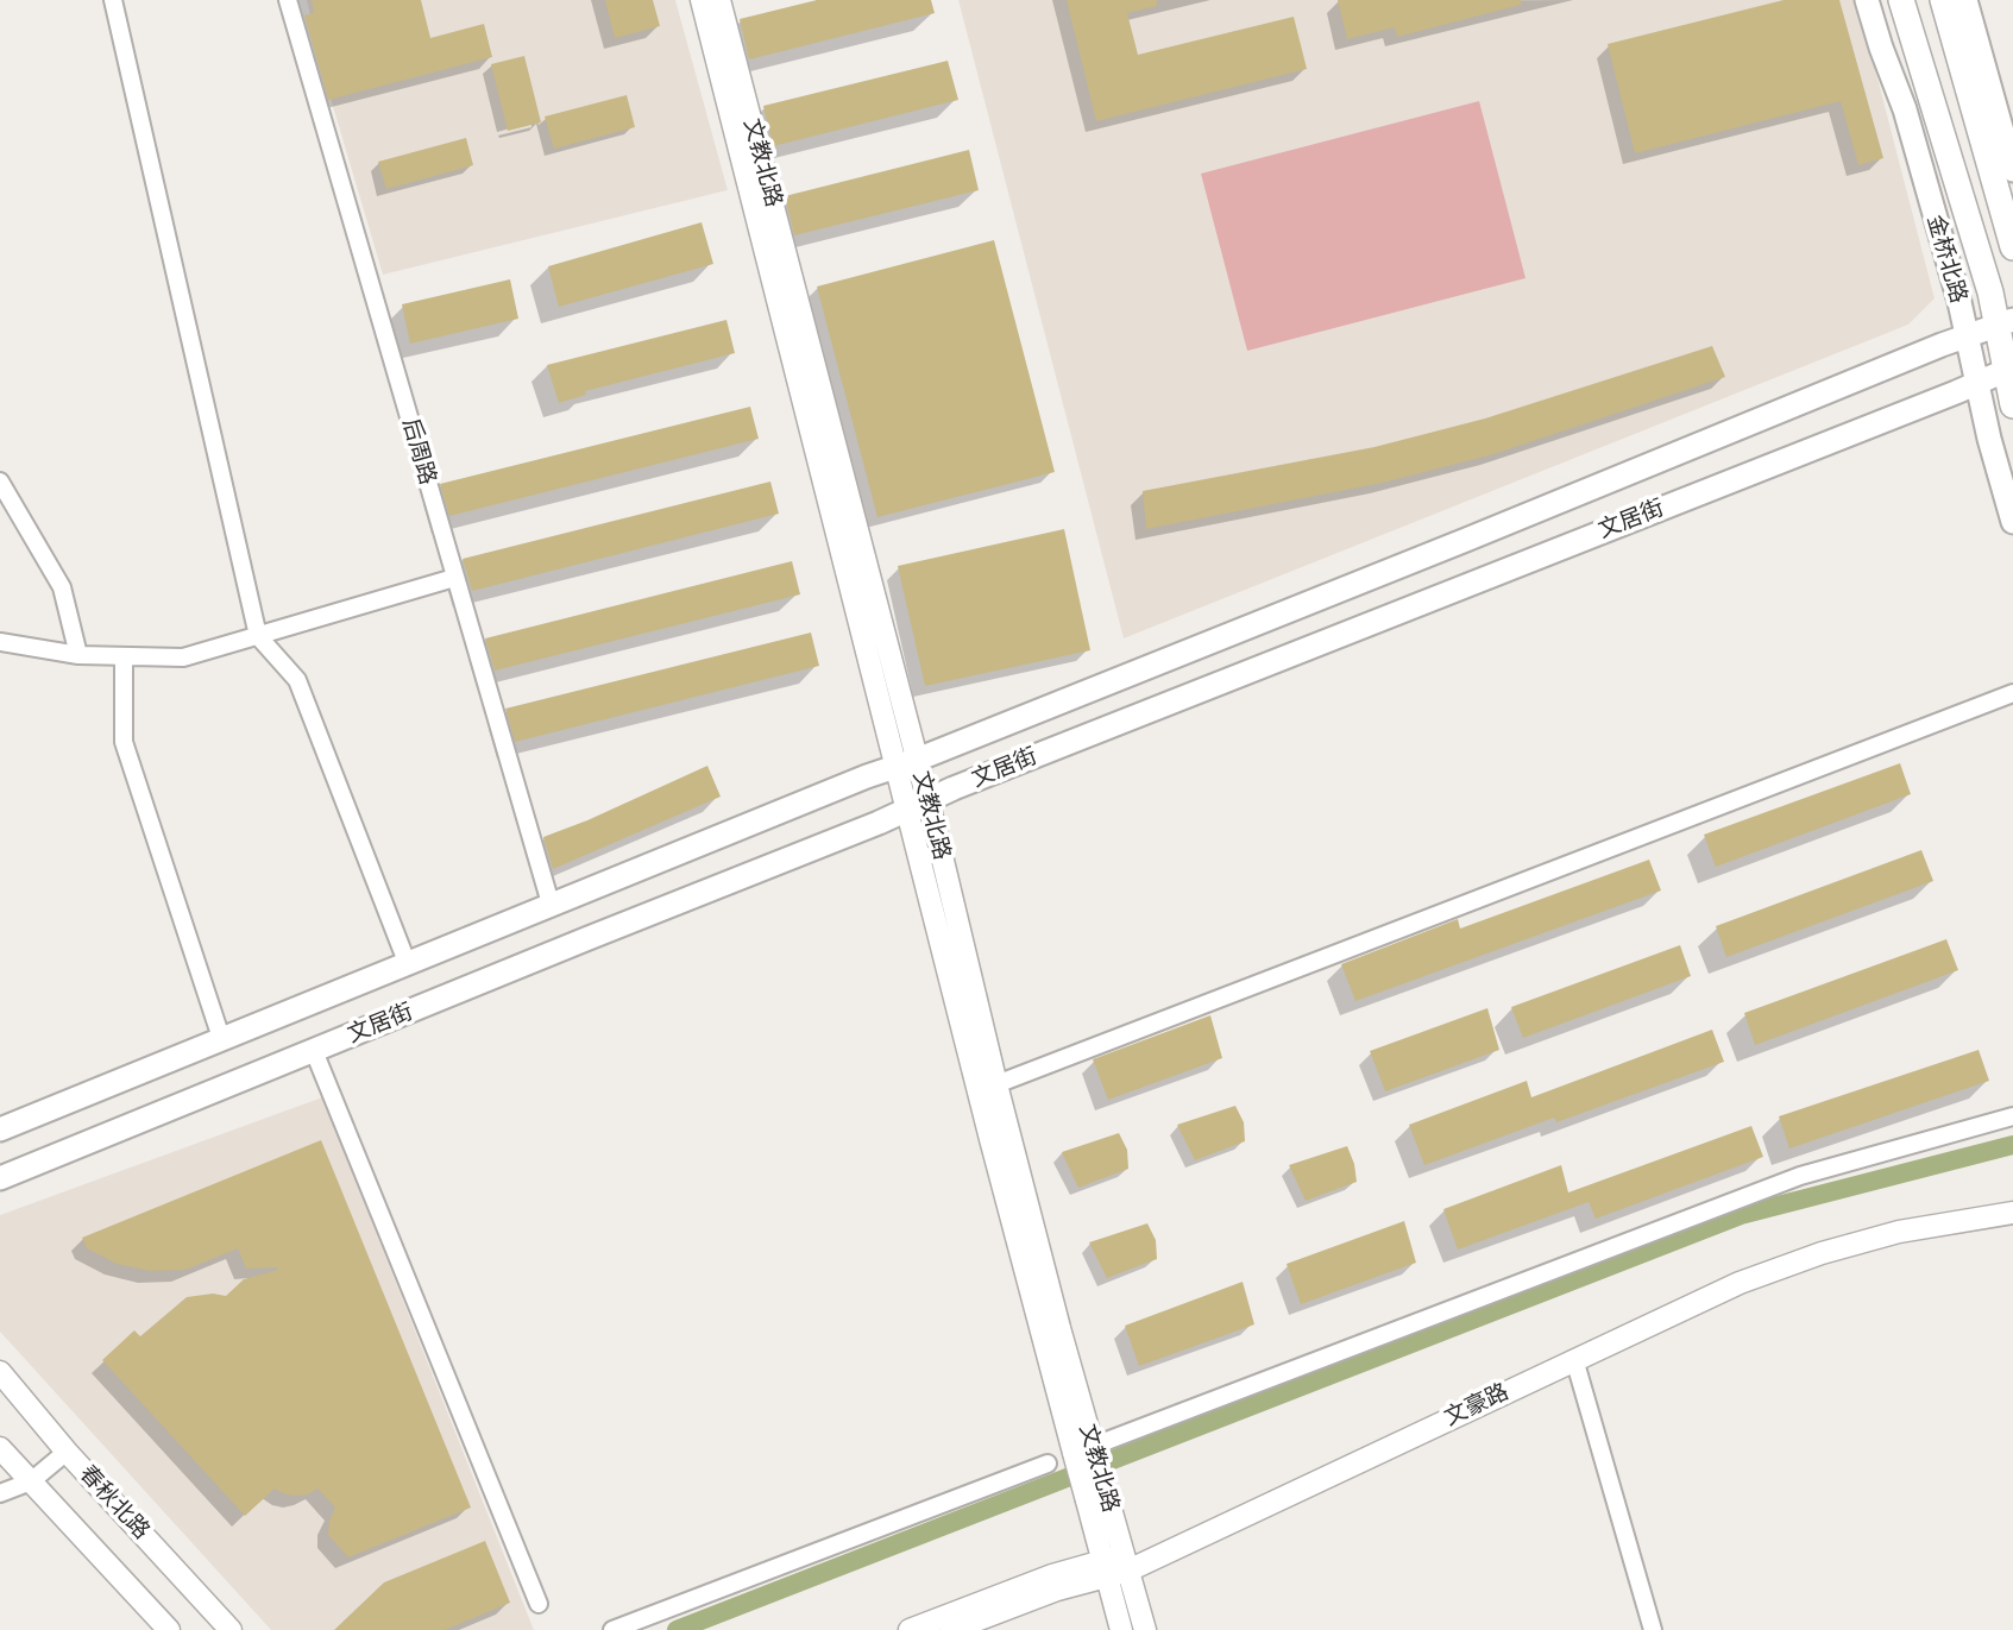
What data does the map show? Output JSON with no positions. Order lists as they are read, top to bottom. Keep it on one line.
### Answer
{"streets":{"main road":["金桥北路","文居街"],"street":["文教北路","后周路","文豪路","春秋北路"]},"crossings":[["文教北路","文居街"],["文教北路","文豪路"],["金桥北路","文居街"],["后周路","文居街"]]}
